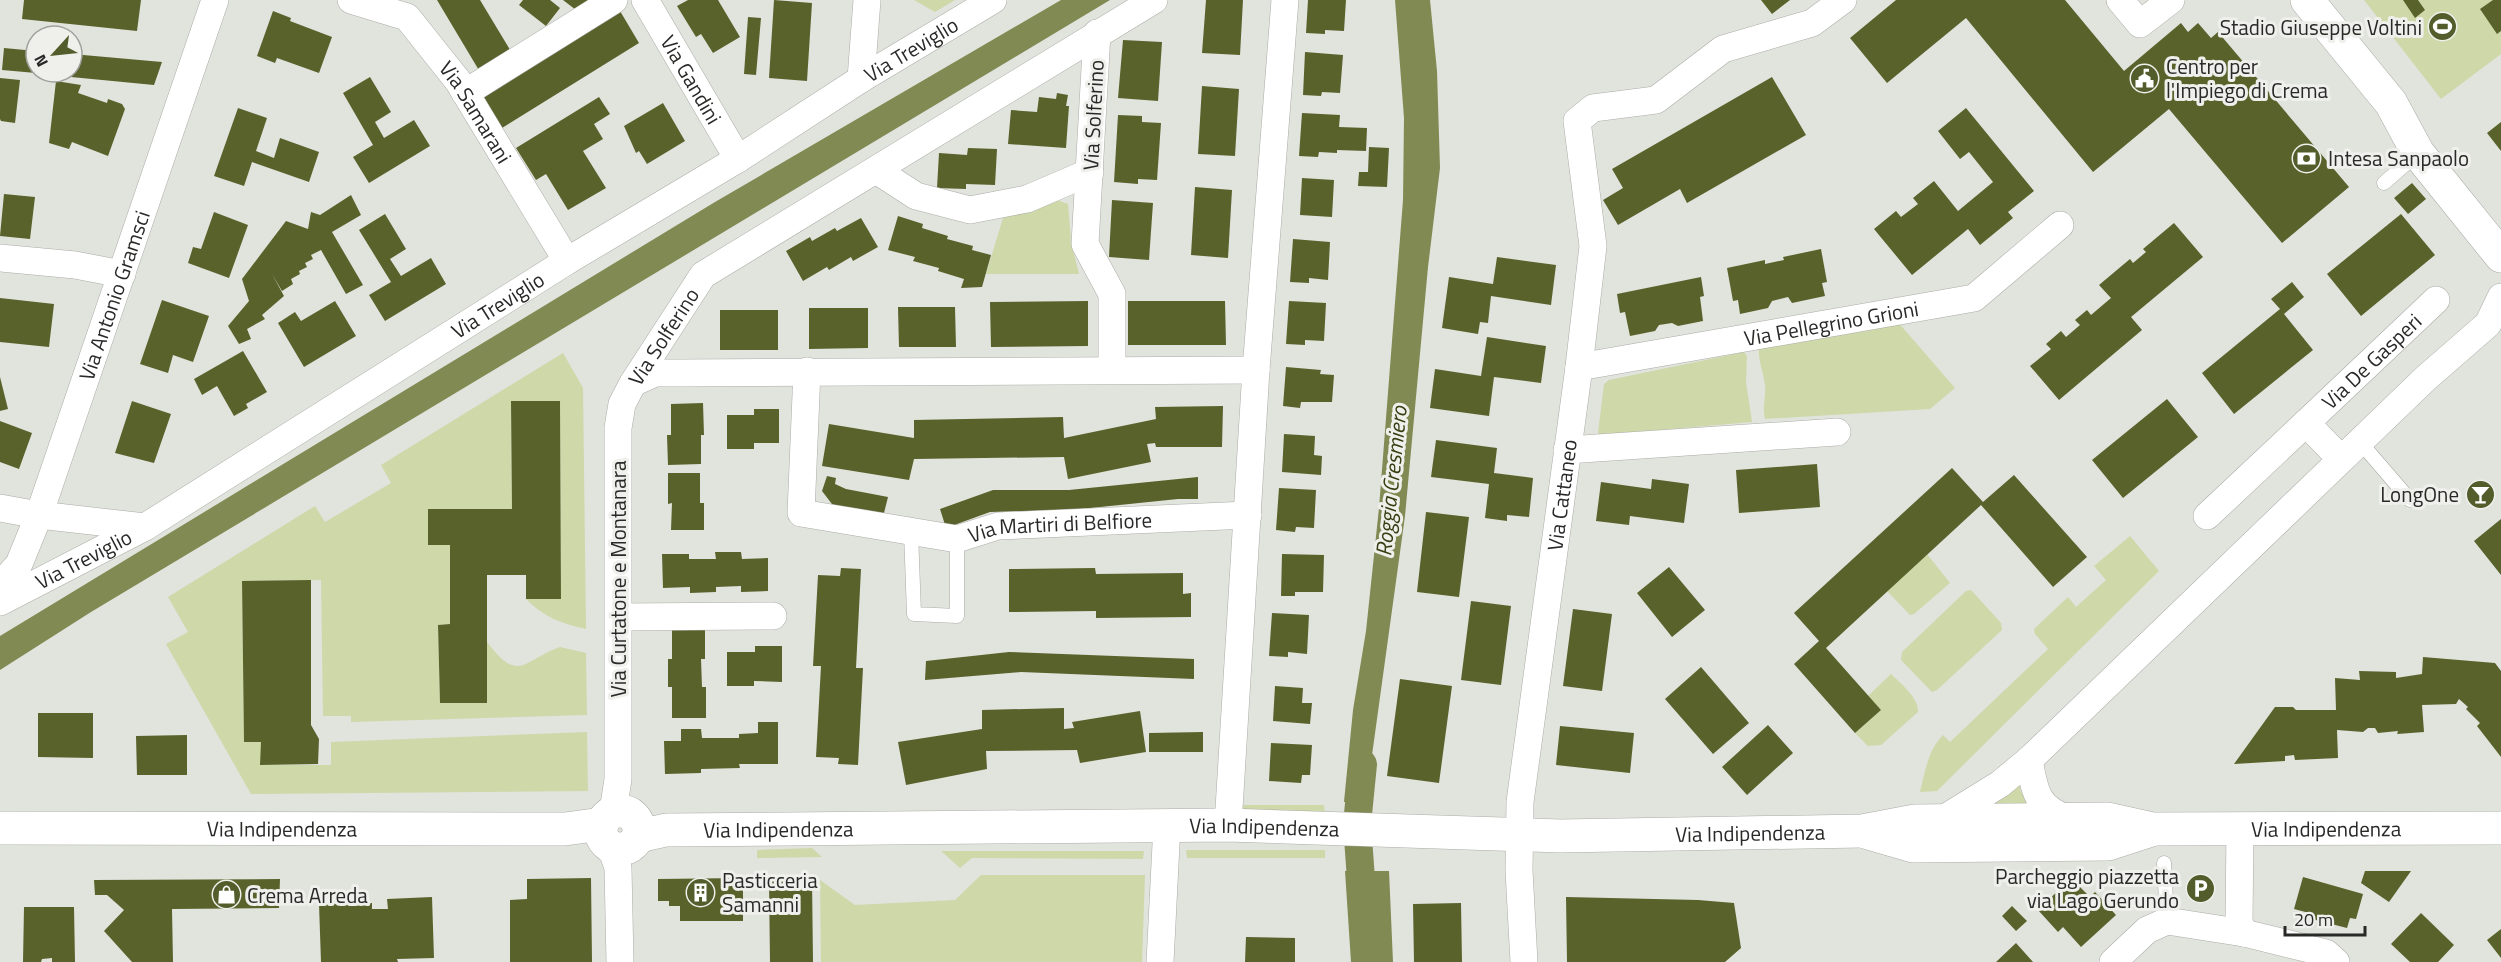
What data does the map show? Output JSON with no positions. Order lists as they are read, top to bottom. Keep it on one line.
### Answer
{"streets":{"street":["Via Treviglio","Via Gandini","Via Samarani","Via Solferino","Via Antonio Gramsci","Via Pellegrino Grioni","Via De Gasperi","Via Cattaneo","Via Martiri di Belfiore","Via Curtatone e Montanara","Via Indipendenza"]},"crossings":[["Via Treviglio","Via Gandini"],["Via Treviglio","Via Samarani"],["Via Solferino","Via Martiri di Belfiore"],["Via Solferino","Via Curtatone e Montanara"],["Via Pellegrino Grioni","Via Cattaneo"],["Via Cattaneo","Via Indipendenza"],["Via Curtatone e Montanara","Via Indipendenza"]],"water":["Roggia Cresmiero"],"places":{"sports":["Stadio Giuseppe Voltini"],"public building":["Centro per l'Impiego di Crema"],"bank":["Intesa Sanpaolo"],"bar":["LongOne"],"parking":["Parcheggio piazzetta via Lago Gerundo"],"building":["Pasticceria Samanni"],"shop":["Crema Arreda"]},"scale_bar":"20 m","north":"bottom left"}
